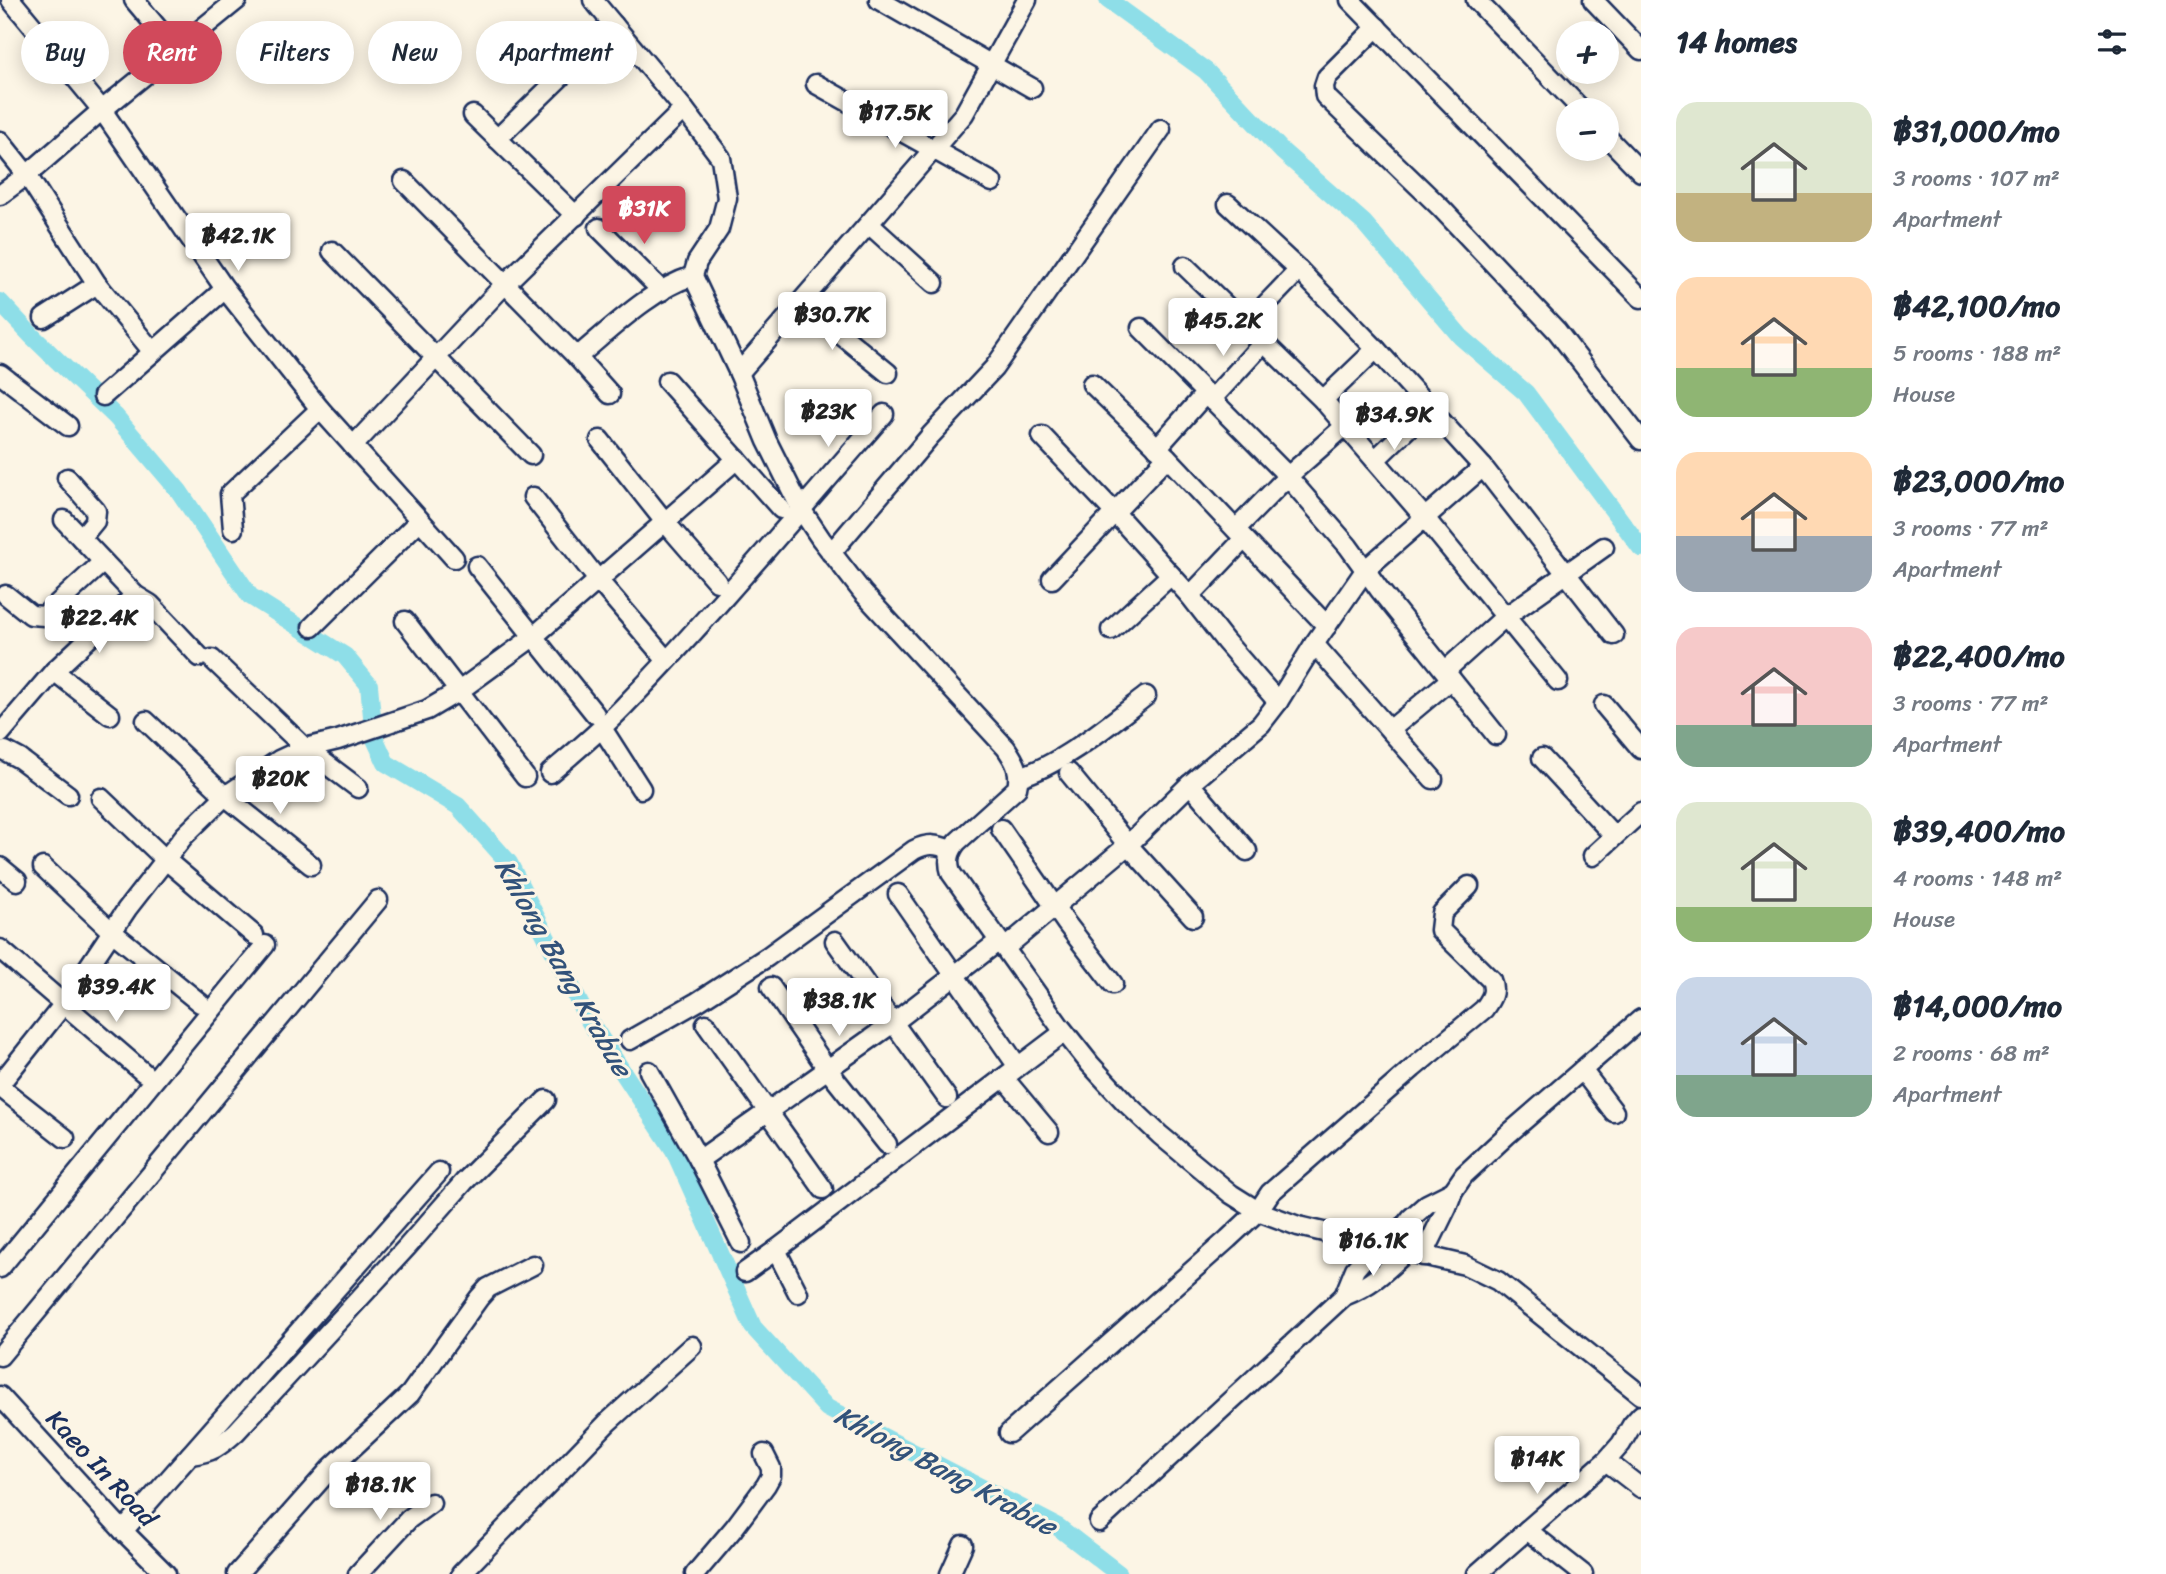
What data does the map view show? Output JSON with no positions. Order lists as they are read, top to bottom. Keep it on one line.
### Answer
{"streets":{"street":["Kaeo In Road"]},"water":["Khlong Bang Krabue"],"page":{"heading":"14 homes","map_buttons":["+","−"],"chip":["Buy","Rent","Filters","New","Apartment"],"list":[{"name":"฿31,000/mo","note":"3 rooms · 107 m² · Apartment"},{"name":"฿42,100/mo","note":"5 rooms · 188 m² · House"},{"name":"฿23,000/mo","note":"3 rooms · 77 m² · Apartment"},{"name":"฿22,400/mo","note":"3 rooms · 77 m² · Apartment"},{"name":"฿39,400/mo","note":"4 rooms · 148 m² · House"},{"name":"฿14,000/mo","note":"2 rooms · 68 m² · Apartment"}],"price":["฿17.5K","฿31K","฿42.1K","฿30.7K","฿45.2K","฿23K","฿34.9K","฿22.4K","฿20K","฿39.4K","฿38.1K","฿16.1K","฿14K","฿18.1K"]}}
